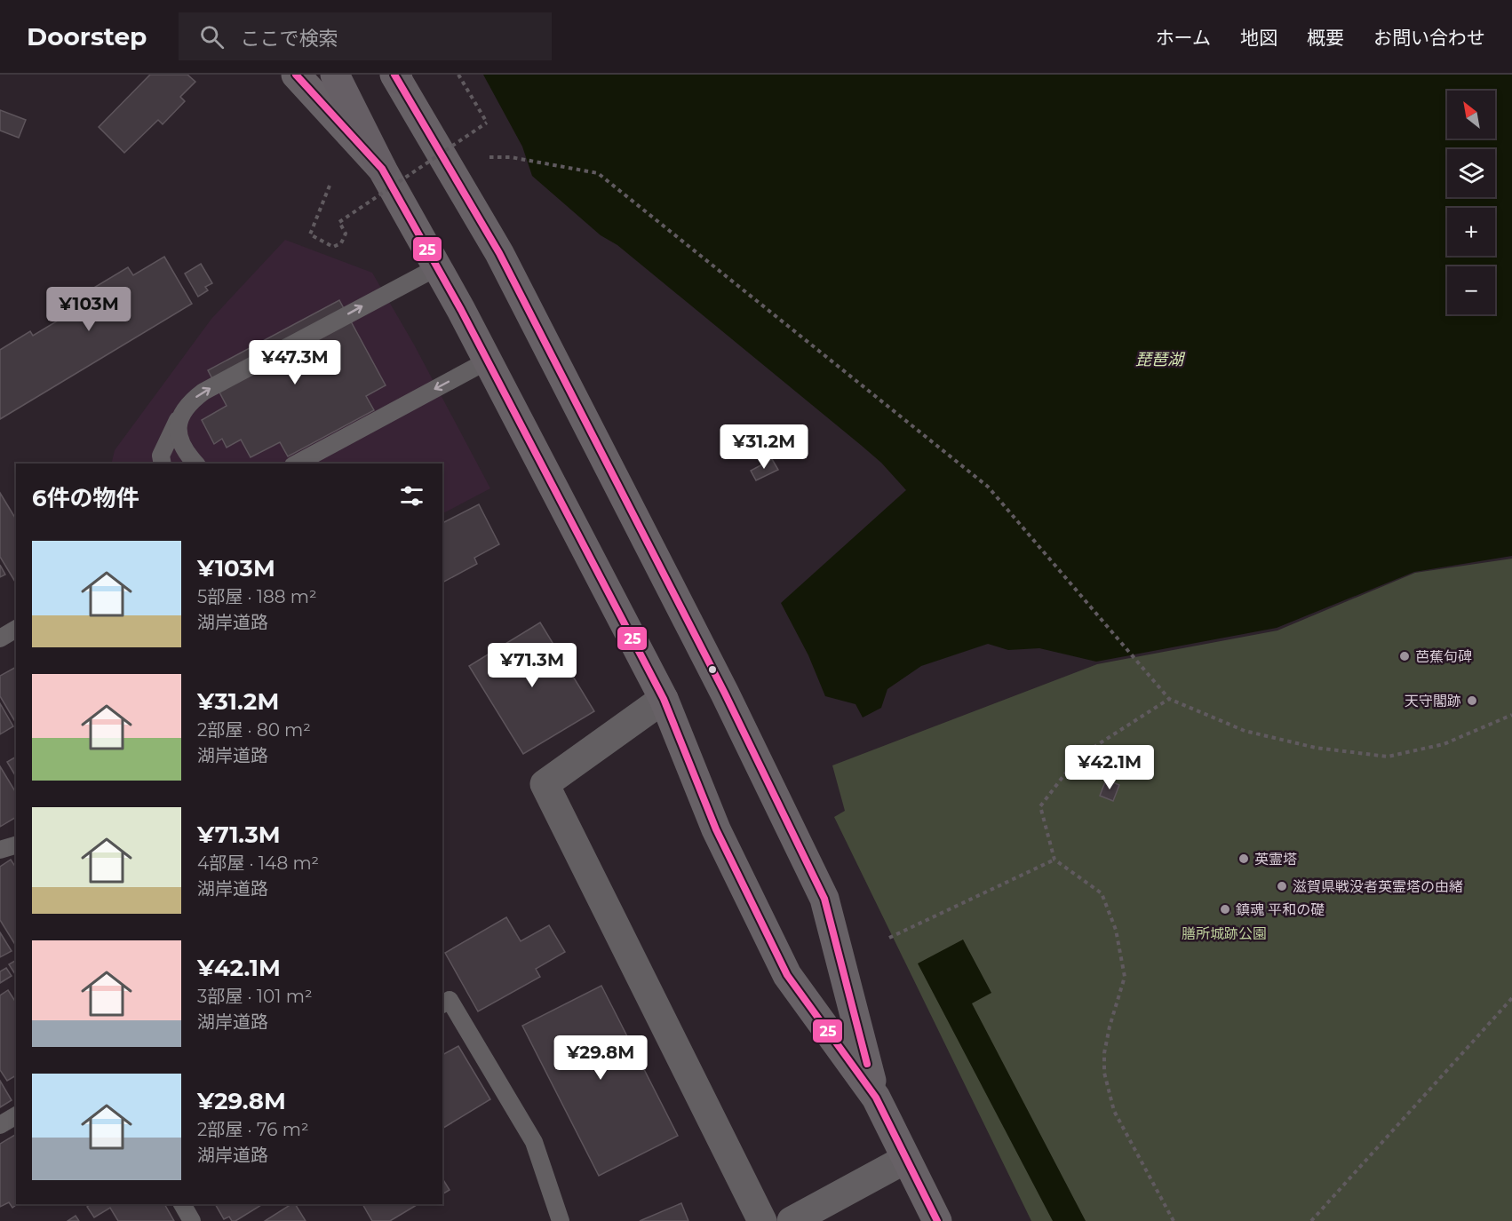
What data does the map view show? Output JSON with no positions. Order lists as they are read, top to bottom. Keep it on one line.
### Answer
{"water":["琵琶湖"],"parks":["膳所城跡公園"],"places":["芭蕉句碑","天守閣跡","英霊塔","滋賀県戦没者英霊塔の由緒","鎮魂 平和の礎"],"lines":["transit line 25"],"north":"top left","page":{"header":"Doorstep","search":"ここで検索","nav":["ホーム","地図","概要","お問い合わせ"],"map_buttons":["+","−"],"price":["¥103M","¥47.3M","¥31.2M","¥71.3M","¥42.1M","¥29.8M"],"heading":"6件の物件","list":[{"name":"¥103M","note":"5部屋 · 188 m² · 湖岸道路"},{"name":"¥31.2M","note":"2部屋 · 80 m² · 湖岸道路"},{"name":"¥71.3M","note":"4部屋 · 148 m² · 湖岸道路"},{"name":"¥42.1M","note":"3部屋 · 101 m² · 湖岸道路"},{"name":"¥29.8M","note":"2部屋 · 76 m² · 湖岸道路"}]}}
